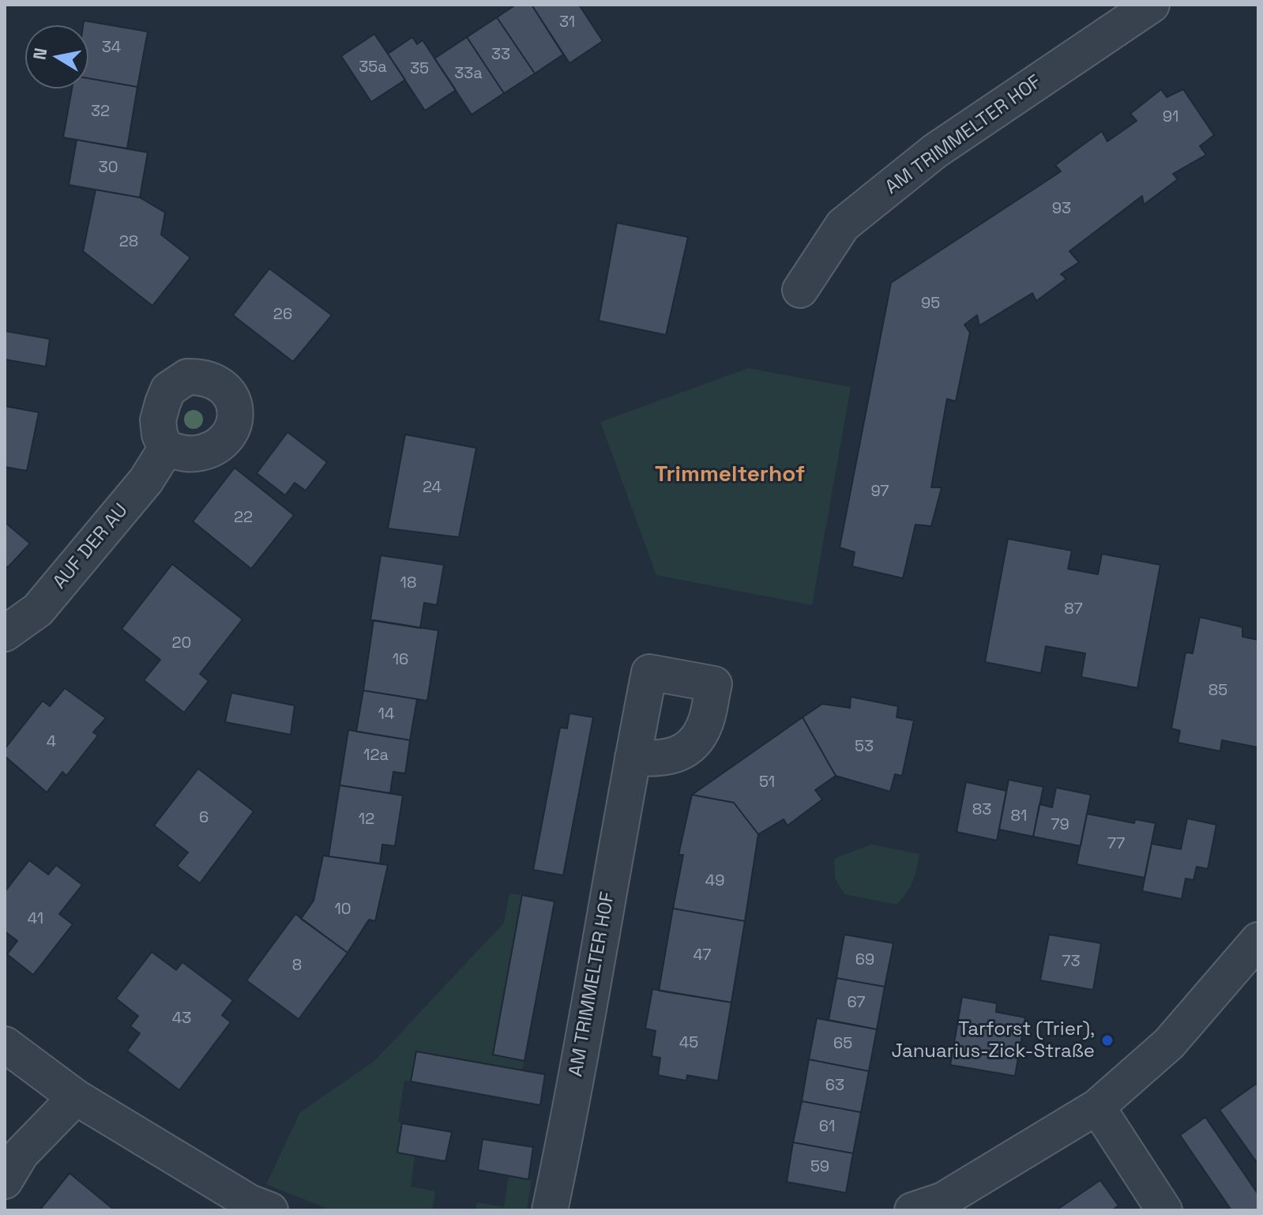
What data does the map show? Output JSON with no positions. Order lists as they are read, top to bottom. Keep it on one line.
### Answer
{"streets":{"street":["AM TRIMMELTER HOF","AUF DER AU"]},"districts":["Trimmelterhof"],"places":["Tarforst (Trier), Januarius-Zick-Straße"],"house_numbers":["31","34","33","35a","35","33a","32","91","30","93","28","95","26","24","97","22","18","87","20","16","85","14","4","53","12a","51","83","81","6","12","79","77","49","10","41","47","69","73","8","67","43","45","65","63","61","59"],"north":"left"}
